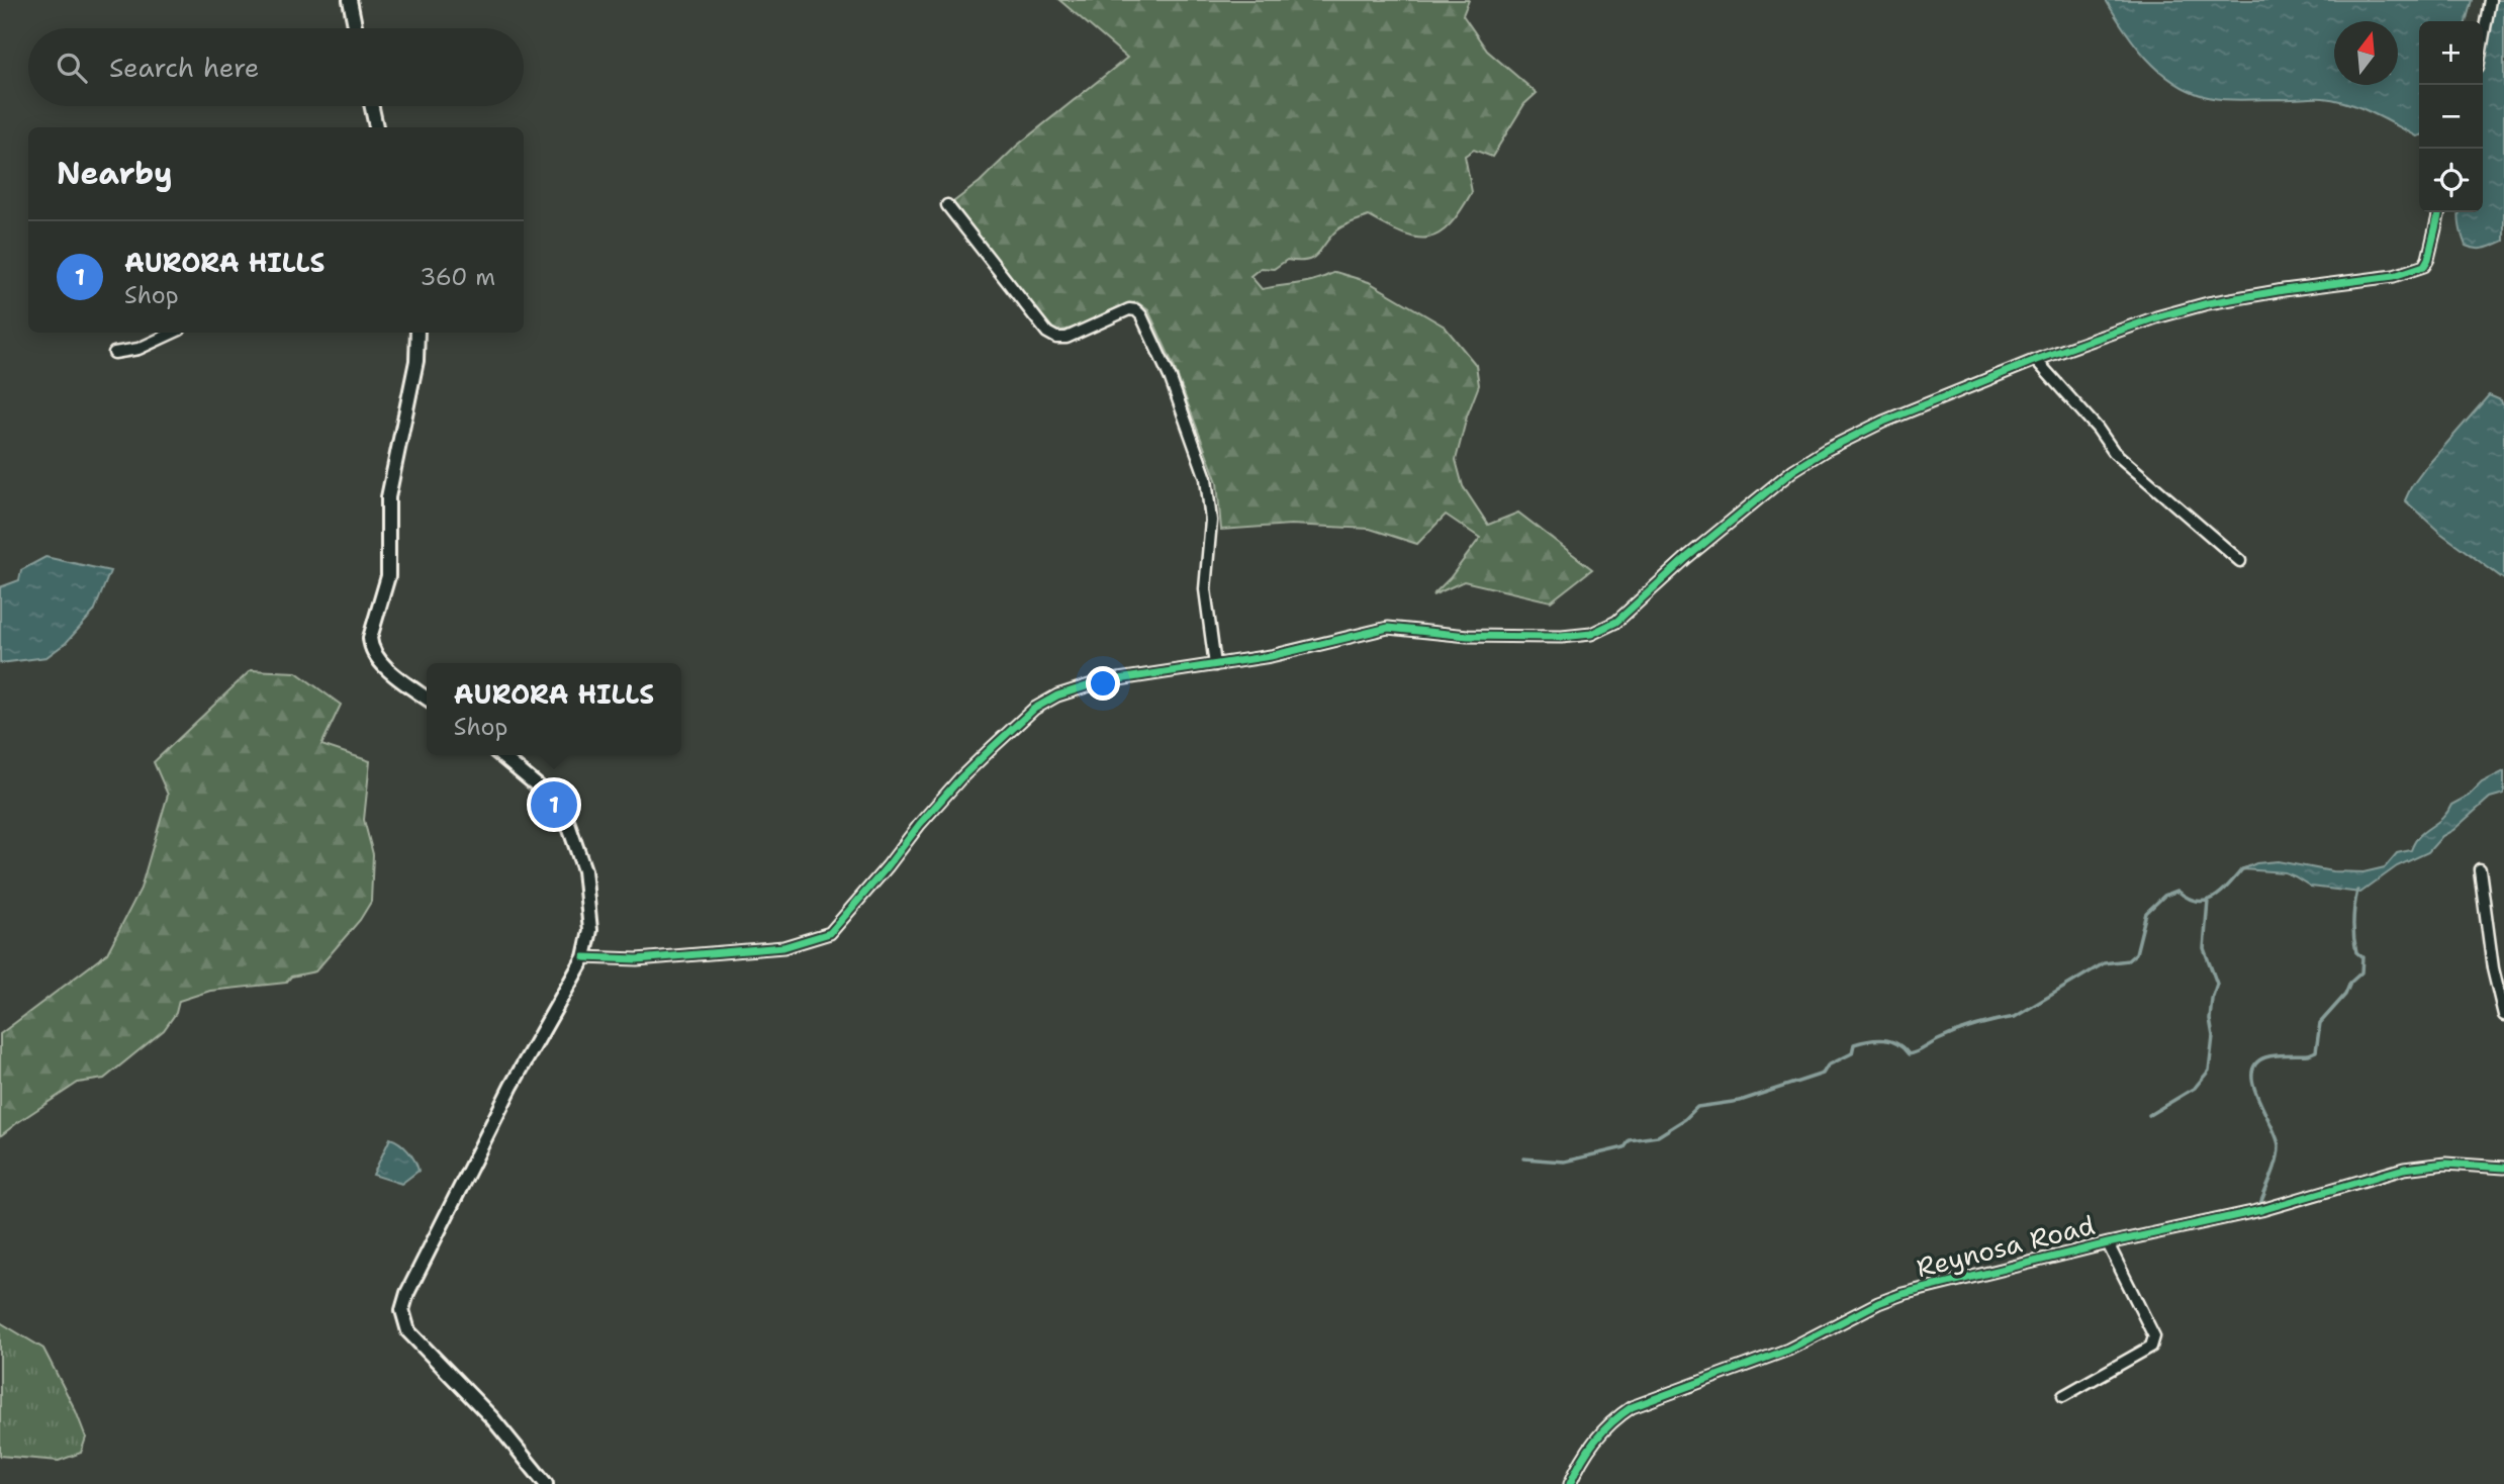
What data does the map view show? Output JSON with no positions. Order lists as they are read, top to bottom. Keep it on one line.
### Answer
{"streets":{"street":["Reynosa Road"]},"north":"top","page":{"map_buttons":["+","−"],"search":"Search here","heading":"Nearby","list":[{"mark":"1","name":"AURORA HILLS","note":"Shop","value":"360 m"}],"popup":["AURORA HILLS","Shop"],"pins":"1"}}
